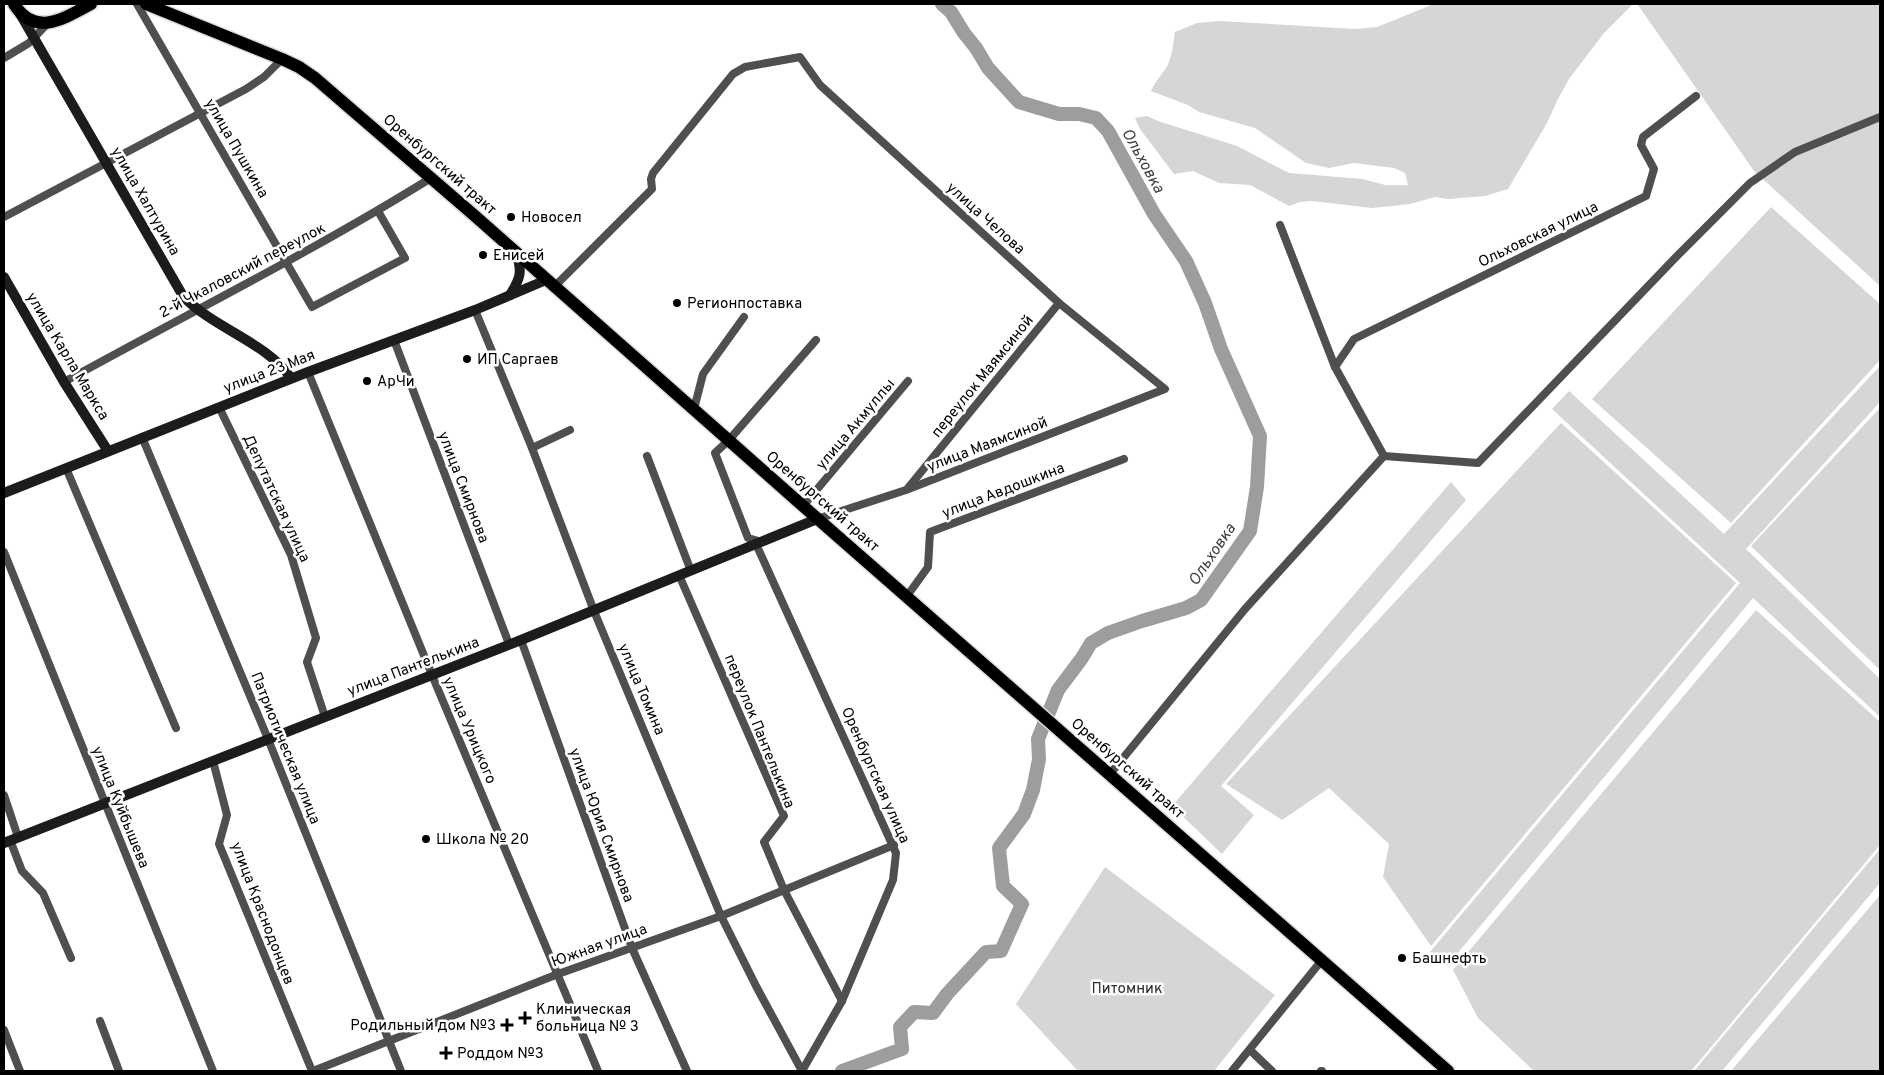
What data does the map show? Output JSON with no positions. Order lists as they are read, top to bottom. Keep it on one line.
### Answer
{"streets":{"main road":["Оренбургский тракт","улица Халтурина","улица Карла Маркса","улица 23 Мая","улица Пантелькина"],"street":["улица Пушкина","улица Челова","Ольховская улица","2-й Чкаловский переулок","переулок Маямсиной","улица Акмуллы","улица Маямсиной","улица Смирнова","улица Авдошкина","Депутатская улица","улица Томина","улица Урицкого","переулок Пантелькина","Патриотическая улица","Оренбургская улица","улица Куйбышева","улица Юрия Смирнова","улица Краснодонцев","Южная улица"]},"crossings":[["улица Пушкина","2-й Чкаловский переулок"],["Оренбургский тракт","улица Челова"],["Оренбургский тракт","2-й Чкаловский переулок"],["Оренбургский тракт","улица 23 Мая"],["Оренбургский тракт","улица Акмуллы"],["Оренбургский тракт","улица Маямсиной"],["Оренбургский тракт","улица Авдошкина"],["Оренбургский тракт","улица Пантелькина"],["Оренбургский тракт","Оренбургская улица"],["улица Халтурина","2-й Чкаловский переулок"],["улица Халтурина","улица 23 Мая"],["улица Челова","улица 23 Мая"],["улица Челова","переулок Маямсиной"],["улица Челова","улица Маямсиной"],["2-й Чкаловский переулок","улица Карла Маркса"],["улица Карла Маркса","улица 23 Мая"],["улица 23 Мая","улица Смирнова"],["улица 23 Мая","Депутатская улица"],["улица 23 Мая","улица Томина"],["улица 23 Мая","улица Урицкого"],["улица 23 Мая","Патриотическая улица"],["переулок Маямсиной","улица Маямсиной"],["улица Маямсиной","улица Пантелькина"],["улица Смирнова","улица Пантелькина"],["Депутатская улица","улица Пантелькина"],["улица Пантелькина","улица Томина"],["улица Пантелькина","улица Урицкого"],["улица Пантелькина","переулок Пантелькина"],["улица Пантелькина","Патриотическая улица"],["улица Пантелькина","Оренбургская улица"],["улица Пантелькина","улица Куйбышева"],["улица Пантелькина","улица Юрия Смирнова"],["улица Пантелькина","улица Краснодонцев"],["улица Томина","Оренбургская улица"],["улица Томина","Южная улица"],["улица Урицкого","Южная улица"],["переулок Пантелькина","Оренбургская улица"],["переулок Пантелькина","Южная улица"],["Патриотическая улица","Южная улица"],["Оренбургская улица","Южная улица"],["улица Юрия Смирнова","Южная улица"],["улица Краснодонцев","Южная улица"]],"water":["Ольховка"],"parks":["Питомник"],"places":{"other":["Новосел","Енисей","Регионпоставка","ИП Саргаев","АрЧи","Школа № 20","Башнефть"],"health":["Клиническая больница № 3","Родильный дом №3","Роддом №3"]}}
